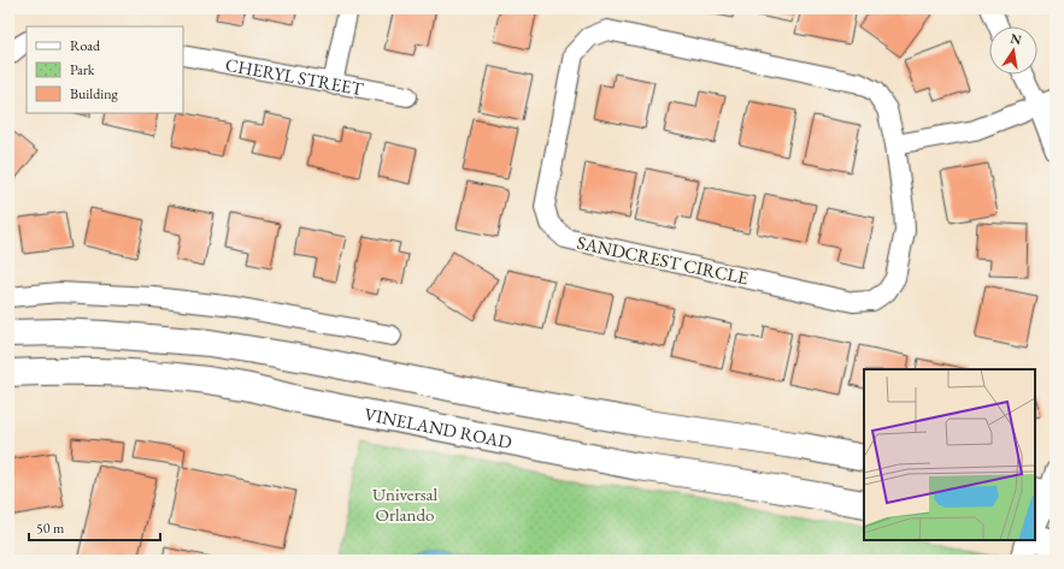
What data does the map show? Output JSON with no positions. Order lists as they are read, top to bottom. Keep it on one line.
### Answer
{"streets":{"main road":["VINELAND ROAD"],"street":["CHERYL STREET","SANDCREST CIRCLE"]},"parks":["Universal Orlando"],"legend":["Road","Park","Building"],"scale_bar":"50 m","north":"top"}
